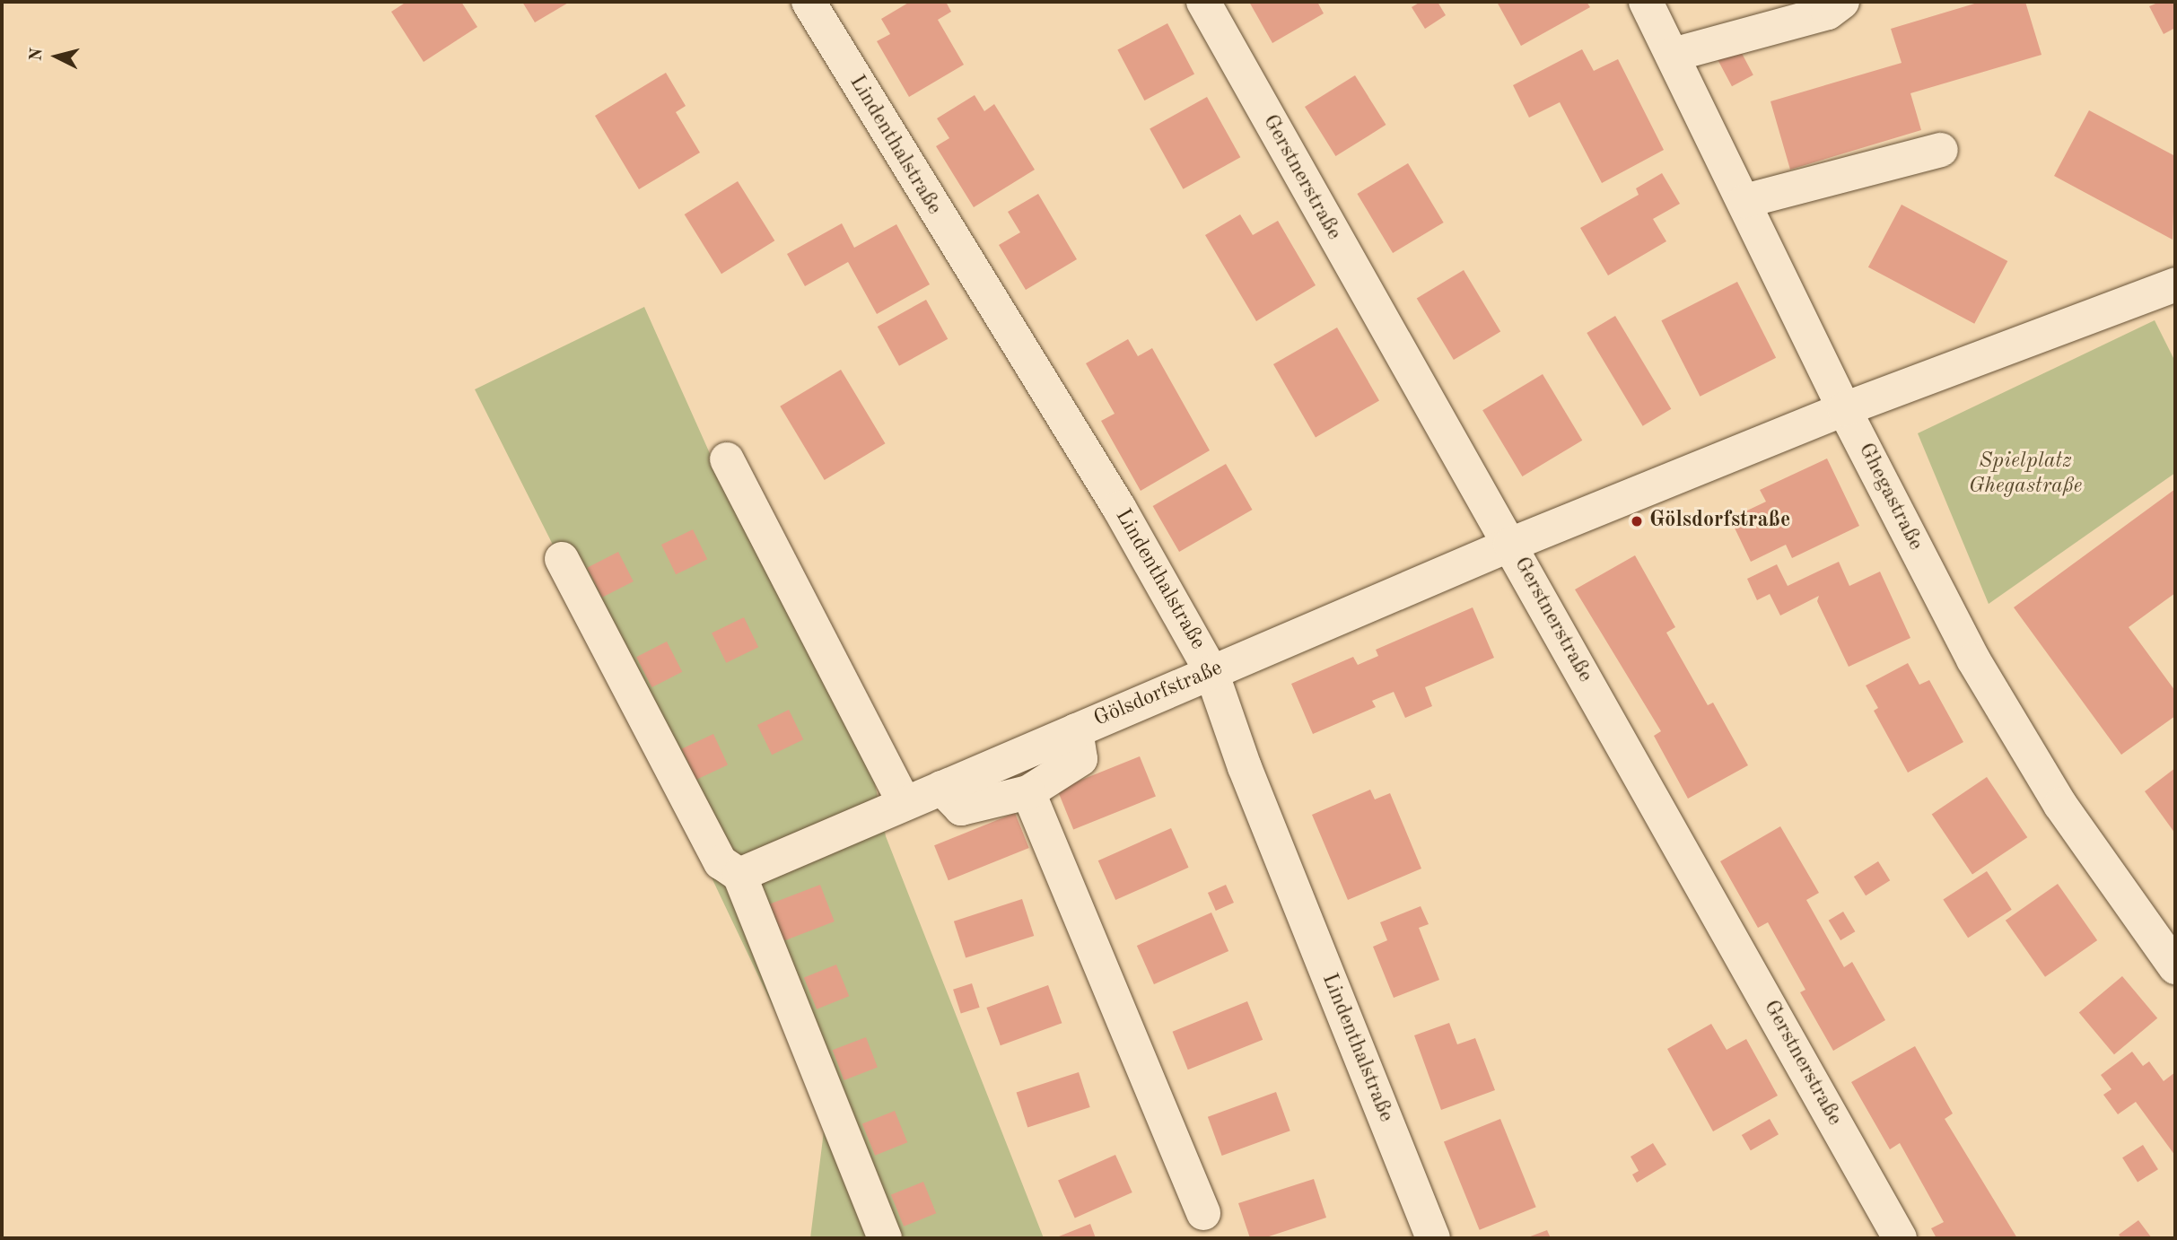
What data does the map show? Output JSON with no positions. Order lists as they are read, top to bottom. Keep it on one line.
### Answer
{"streets":{"street":["Lindenthalstraße","Gerstnerstraße","Ghegastraße","Gölsdorfstraße"]},"crossings":[["Lindenthalstraße","Gölsdorfstraße"],["Gerstnerstraße","Gölsdorfstraße"],["Ghegastraße","Gölsdorfstraße"]],"parks":["Spielplatz Ghegastraße"],"places":["Gölsdorfstraße"],"north":"left"}
